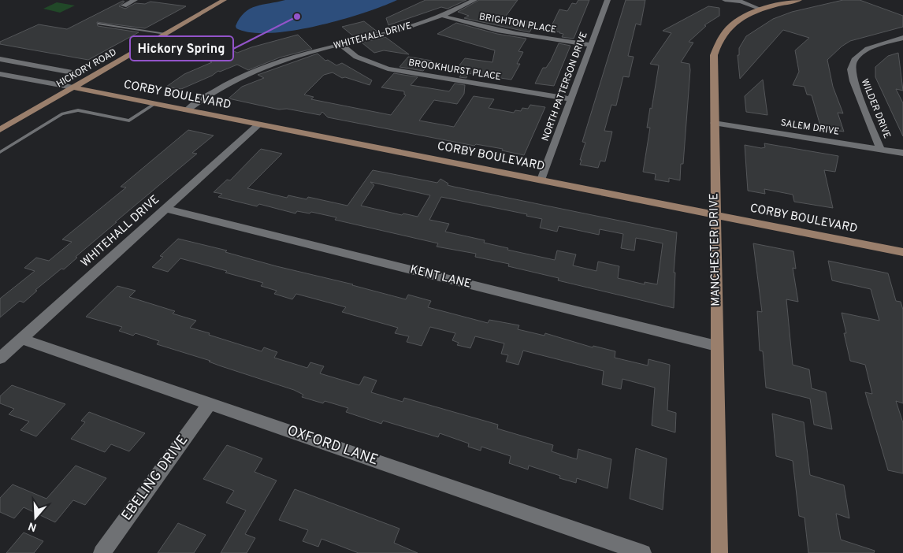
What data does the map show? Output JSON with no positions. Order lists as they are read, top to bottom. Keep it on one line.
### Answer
{"streets":{"street":["BRIGHTON PLACE","WHITEHALL DRIVE","HICKORY ROAD","BROOKHURST PLACE","NORTH PATTERSON DRIVE","CORBY BOULEVARD","WILDER DRIVE","SALEM DRIVE","MANCHESTER DRIVE","KENT LANE","OXFORD LANE","EBELING DRIVE"]},"crossings":[["BRIGHTON PLACE","WHITEHALL DRIVE"],["BRIGHTON PLACE","NORTH PATTERSON DRIVE"],["WHITEHALL DRIVE","BROOKHURST PLACE"],["WHITEHALL DRIVE","CORBY BOULEVARD"],["WHITEHALL DRIVE","KENT LANE"],["WHITEHALL DRIVE","OXFORD LANE"],["HICKORY ROAD","CORBY BOULEVARD"],["BROOKHURST PLACE","NORTH PATTERSON DRIVE"],["NORTH PATTERSON DRIVE","CORBY BOULEVARD"],["CORBY BOULEVARD","MANCHESTER DRIVE"],["WILDER DRIVE","SALEM DRIVE"],["SALEM DRIVE","MANCHESTER DRIVE"],["MANCHESTER DRIVE","KENT LANE"],["OXFORD LANE","EBELING DRIVE"]],"places":["Hickory Spring"],"north":"bottom"}
